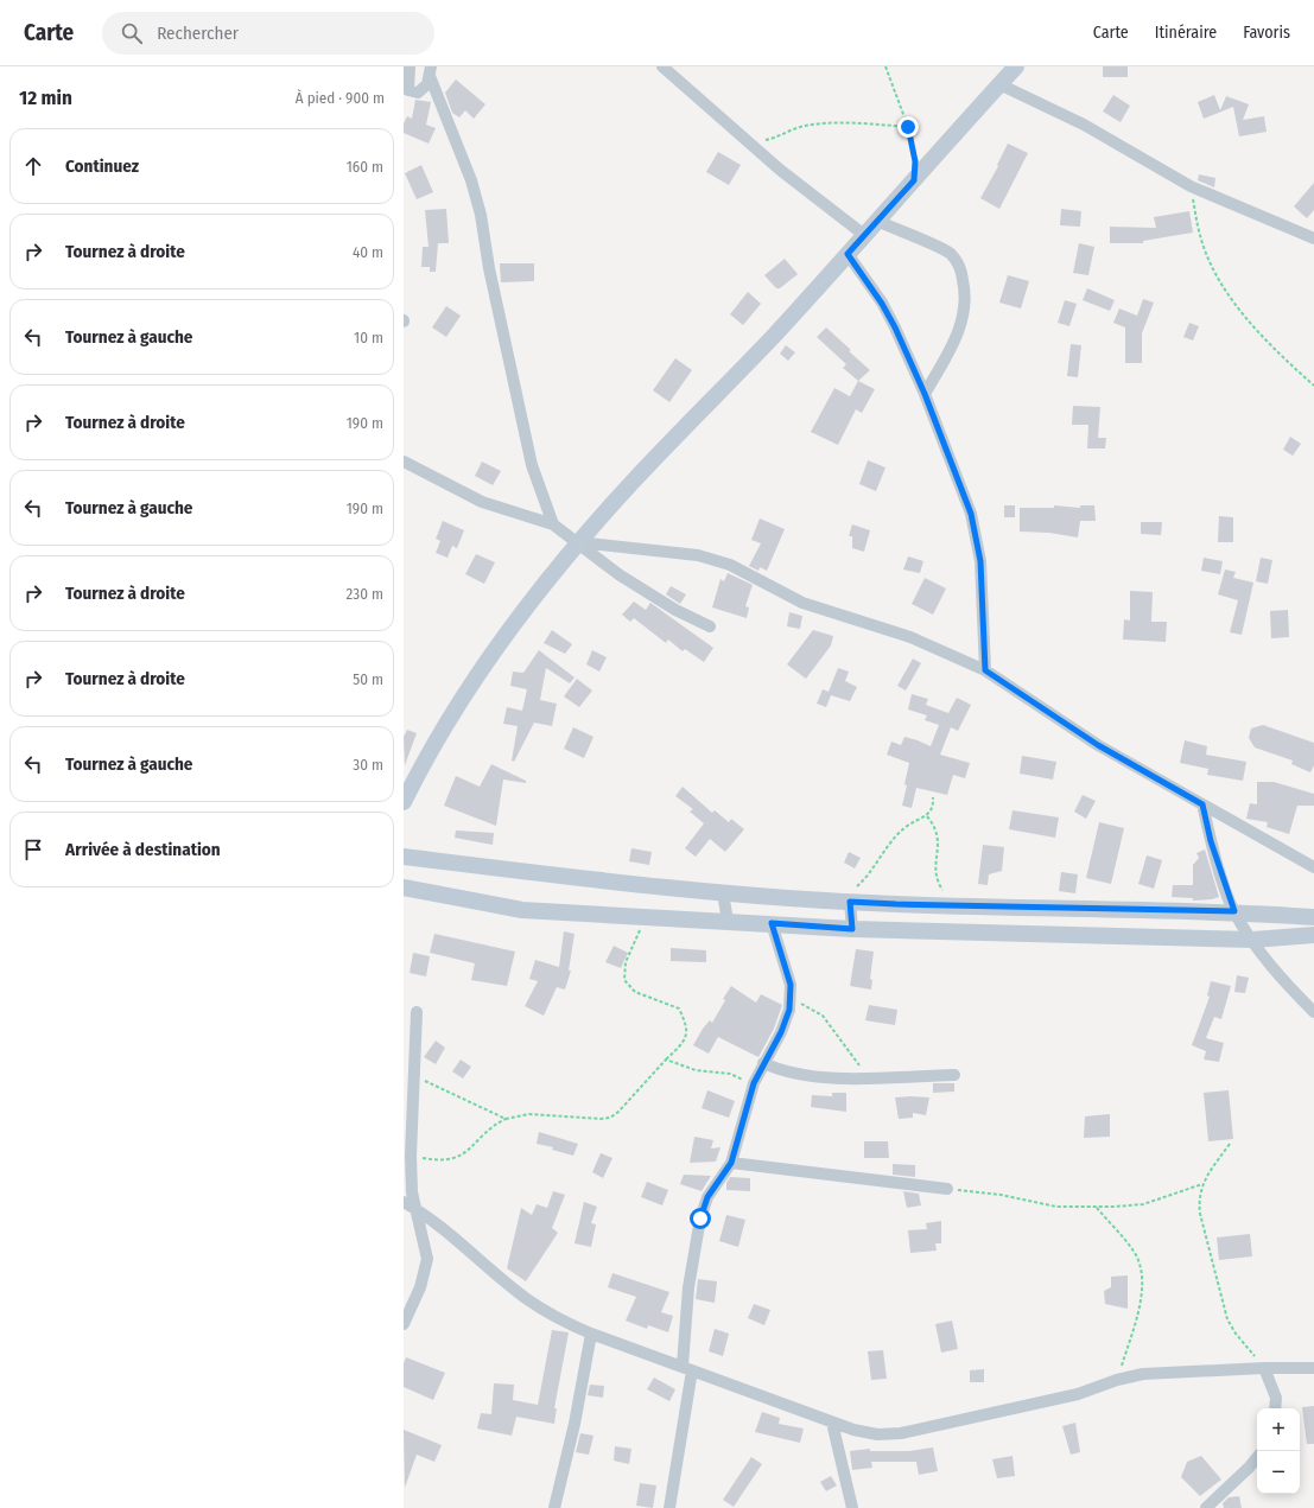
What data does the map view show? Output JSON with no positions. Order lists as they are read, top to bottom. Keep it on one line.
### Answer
{"page":{"header":"Carte","search":"Rechercher","nav":["Carte","Itinéraire","Favoris"],"heading":["12 min","À pied · 900 m"],"list":[["Continuez","160 m"],["Tournez à droite","40 m"],["Tournez à gauche","10 m"],["Tournez à droite","190 m"],["Tournez à gauche","190 m"],["Tournez à droite","230 m"],["Tournez à droite","50 m"],["Tournez à gauche","30 m"],"Arrivée à destination"],"map_buttons":["+","−"]}}
